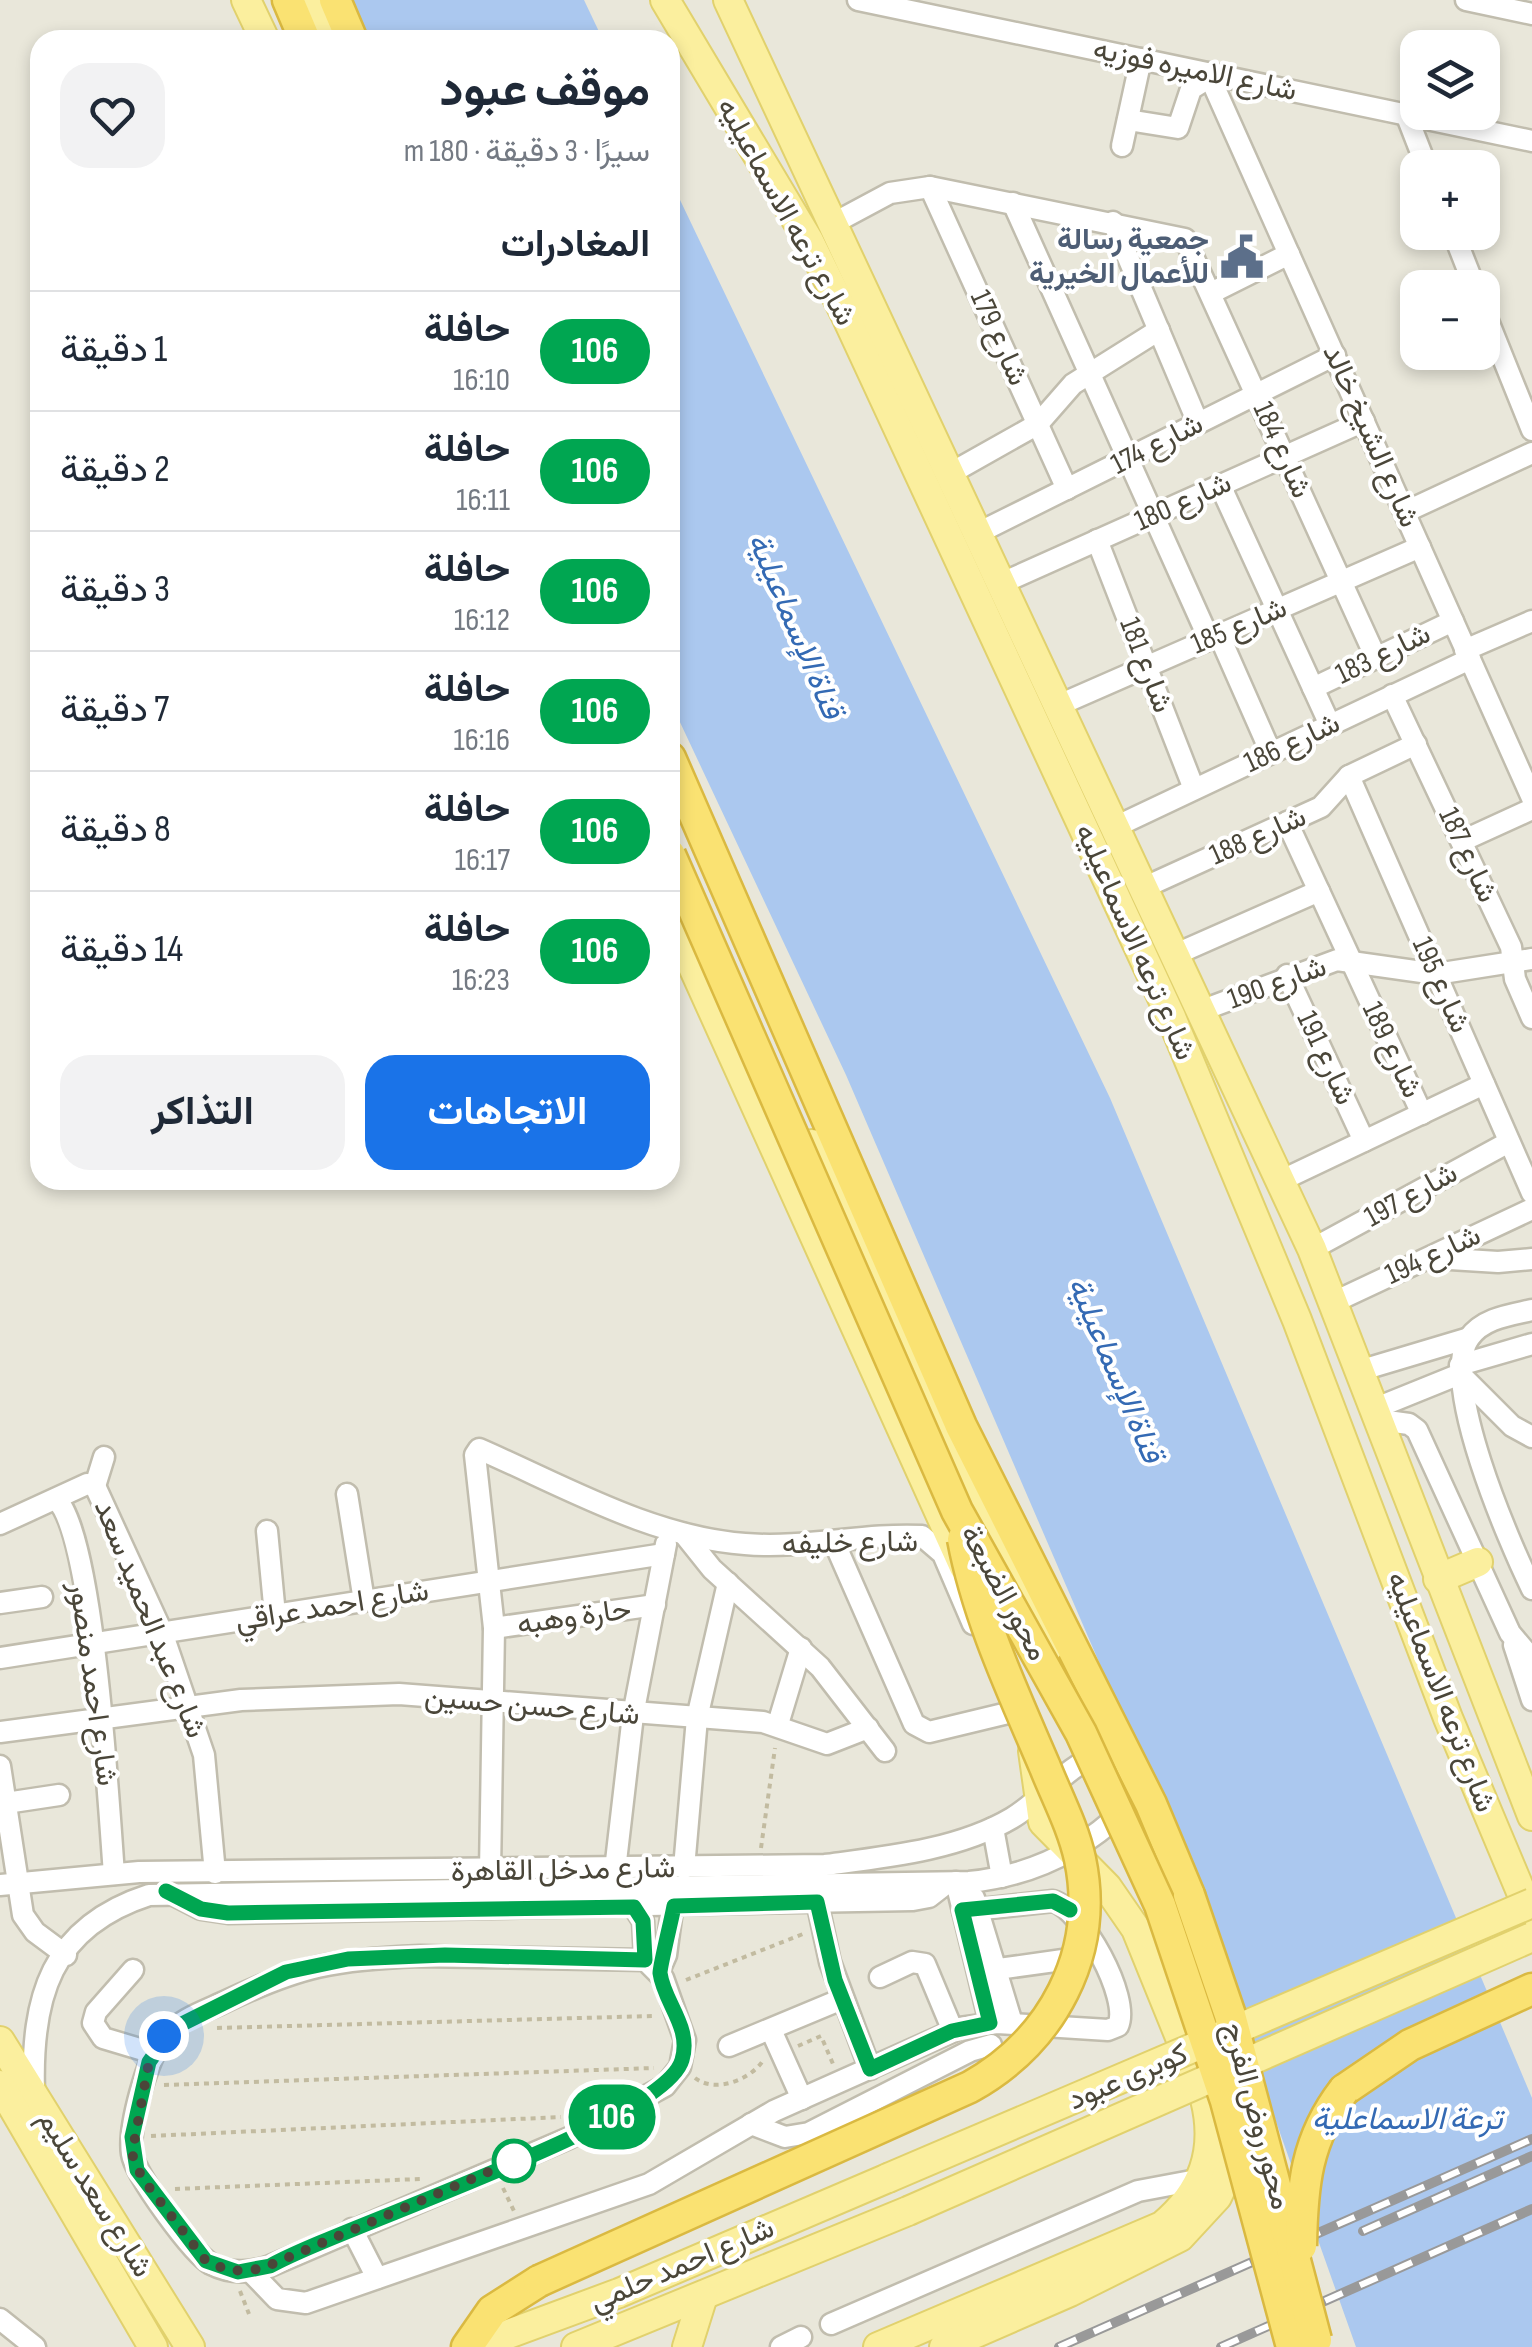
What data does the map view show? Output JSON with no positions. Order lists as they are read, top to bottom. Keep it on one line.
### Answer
{"streets":{"highway":["محور الضبعة","محور روض الفرج"],"main road":["شارع ترعه الاسماعيليه","كوبرى عبود","شارع سعد سليم","شارع احمد حلمي"],"street":["شارع الاميره فوزيه","شارع 179","شارع الشيخ خالد","شارع 174","شارع 184","شارع 180","شارع 185","شارع 183","شارع 181","شارع 186","شارع 188","شارع 187","شارع 190","شارع 195","شارع 189","شارع 191","شارع 197","شارع 194","شارع خليفه","شارع احمد عراقي","حارة وهبه","شارع عبد الحميد سعد","شارع احمد منصور","شارع حسن حسين","شارع مدخل القاهرة"]},"crossings":[["شارع الاميره فوزيه","شارع الشيخ خالد"],["شارع ترعه الاسماعيليه","شارع 174"],["شارع ترعه الاسماعيليه","شارع 180"],["شارع ترعه الاسماعيليه","شارع 185"],["شارع ترعه الاسماعيليه","شارع 186"],["شارع ترعه الاسماعيليه","شارع 188"],["شارع ترعه الاسماعيليه","شارع 190"],["شارع ترعه الاسماعيليه","شارع 197"],["شارع ترعه الاسماعيليه","شارع 194"],["شارع 179","شارع 174"],["شارع الشيخ خالد","شارع 174"],["شارع الشيخ خالد","شارع 180"],["شارع الشيخ خالد","شارع 185"],["شارع الشيخ خالد","شارع 183"],["شارع الشيخ خالد","شارع 186"],["شارع 174","شارع 184"],["شارع 184","شارع 180"],["شارع 184","شارع 185"],["شارع 184","شارع 183"],["شارع 180","شارع 181"],["شارع 185","شارع 181"],["شارع 181","شارع 186"],["شارع 186","شارع 187"],["شارع 188","شارع 187"],["شارع 188","شارع 195"],["شارع 188","شارع 189"],["شارع 187","شارع 190"],["شارع 190","شارع 195"],["شارع 190","شارع 189"],["شارع 190","شارع 191"],["شارع 195","شارع 197"],["شارع خليفه","شارع مدخل القاهرة"],["محور الضبعة","محور روض الفرج"],["شارع احمد عراقي","شارع عبد الحميد سعد"],["شارع احمد عراقي","شارع احمد منصور"],["شارع عبد الحميد سعد","شارع حسن حسين"],["شارع عبد الحميد سعد","شارع مدخل القاهرة"],["شارع احمد منصور","شارع حسن حسين"],["شارع احمد منصور","شارع مدخل القاهرة"],["شارع مدخل القاهرة","شارع سعد سليم"],["كوبرى عبود","شارع احمد حلمي"]],"water":["قناة الإسماعيلية","ترعة الاسماعلية"],"places":{"public building":["جمعية رسالة للأعمال الخيرية"]},"lines":["bus line 106"],"page":{"on_map":"106","map_buttons":["+","−"],"heading":[["موقف عبود","سيرًا · 3 دقيقة · 180 m"],"المغادرات"],"list":[{"mark":"106","name":"حافلة","note":"16:10","value":"1 دقيقة"},{"mark":"106","name":"حافلة","note":"16:11","value":"2 دقيقة"},{"mark":"106","name":"حافلة","note":"16:12","value":"3 دقيقة"},{"mark":"106","name":"حافلة","note":"16:16","value":"7 دقيقة"},{"mark":"106","name":"حافلة","note":"16:17","value":"8 دقيقة"},{"mark":"106","name":"حافلة","note":"16:23","value":"14 دقيقة"}],"buttons":["الاتجاهات","التذاكر"]}}
